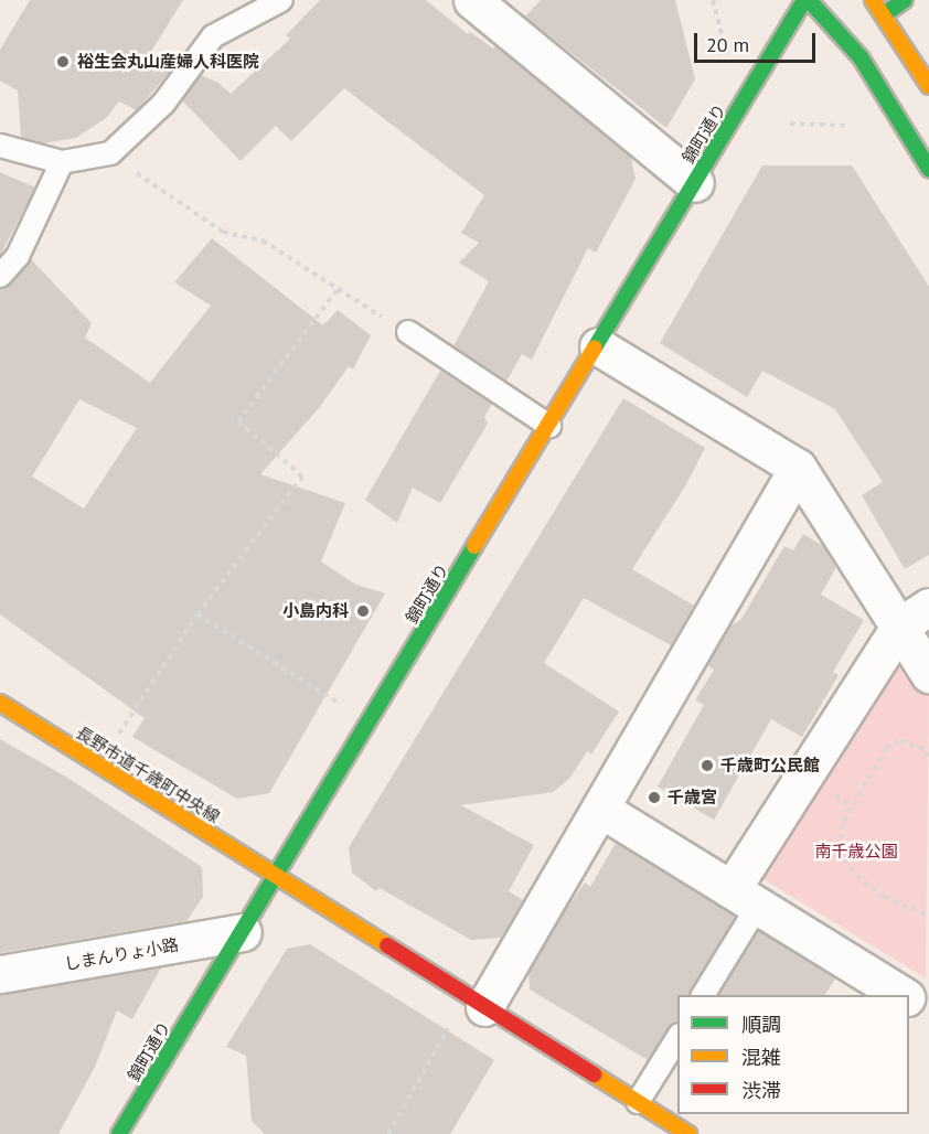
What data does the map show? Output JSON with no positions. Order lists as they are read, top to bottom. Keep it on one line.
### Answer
{"streets":{"main road":["錦町通り","長野市道千歳町中央線"],"street":["しまんりょ小路"]},"crossings":[["錦町通り","長野市道千歳町中央線"],["錦町通り","しまんりょ小路"]],"parks":["南千歳公園"],"places":["裕生会丸山産婦人科医院","小島内科","千歳町公民館","千歳宮"],"legend":["順調","混雑","渋滞"],"scale_bar":"20 m"}
